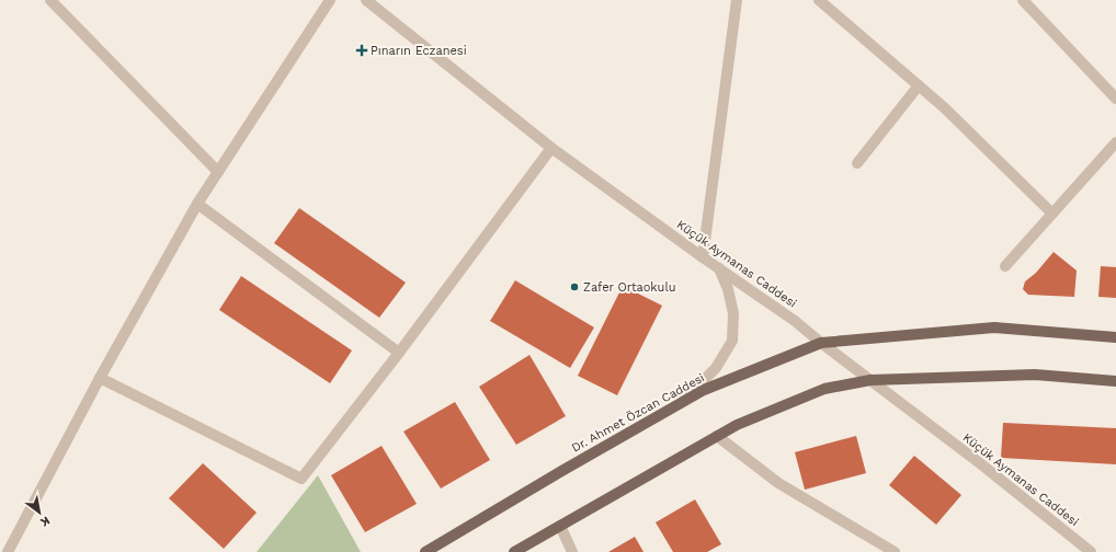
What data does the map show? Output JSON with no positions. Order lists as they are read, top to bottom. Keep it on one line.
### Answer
{"streets":{"main road":["Dr. Ahmet Özcan Caddesi"],"street":["Küçük Aymanas Caddesi"]},"crossings":[["Küçük Aymanas Caddesi","Dr. Ahmet Özcan Caddesi"]],"places":{"health":["Pınarın Eczanesi"],"other":["Zafer Ortaokulu"]},"north":"bottom right"}
